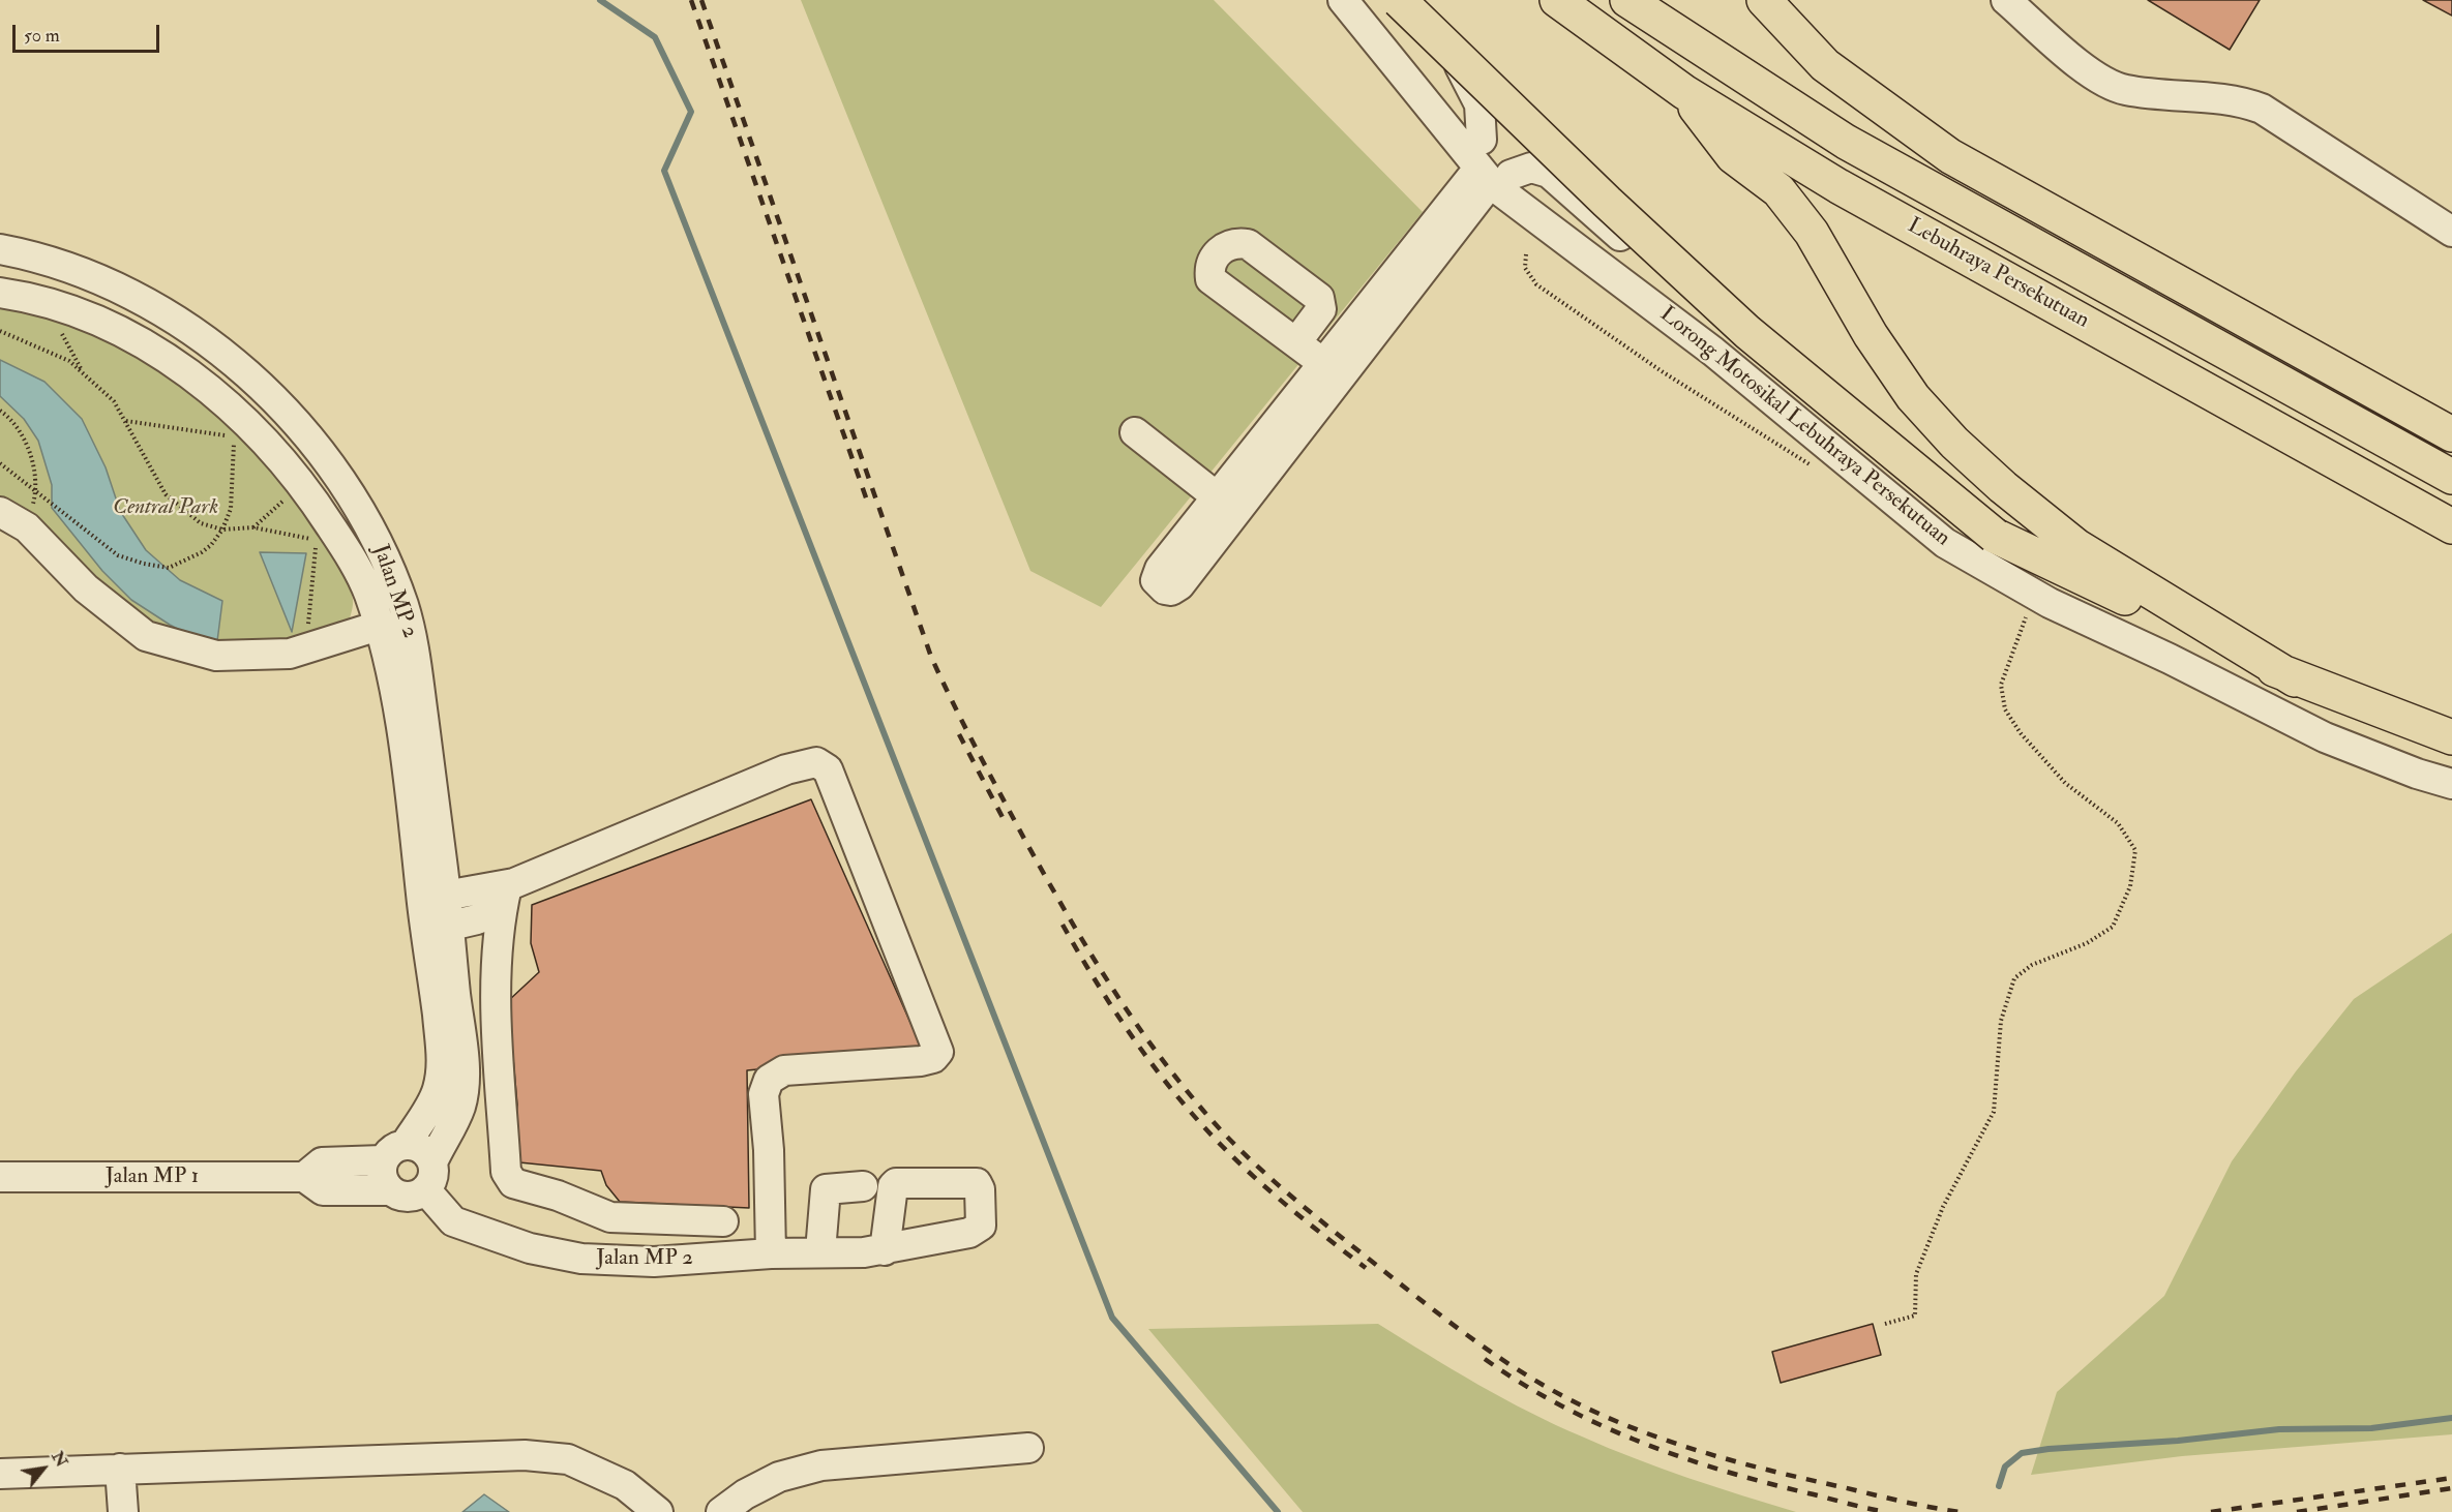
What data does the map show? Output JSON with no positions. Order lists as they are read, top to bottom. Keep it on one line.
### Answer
{"streets":{"highway":["Lebuhraya Persekutuan"],"street":["Lorong Motosikal Lebuhraya Persekutuan","Jalan MP 2","Jalan MP 1"]},"crossings":[["Jalan MP 2","Jalan MP 1"]],"parks":["Central Park"],"scale_bar":"50 m","north":"top right"}
